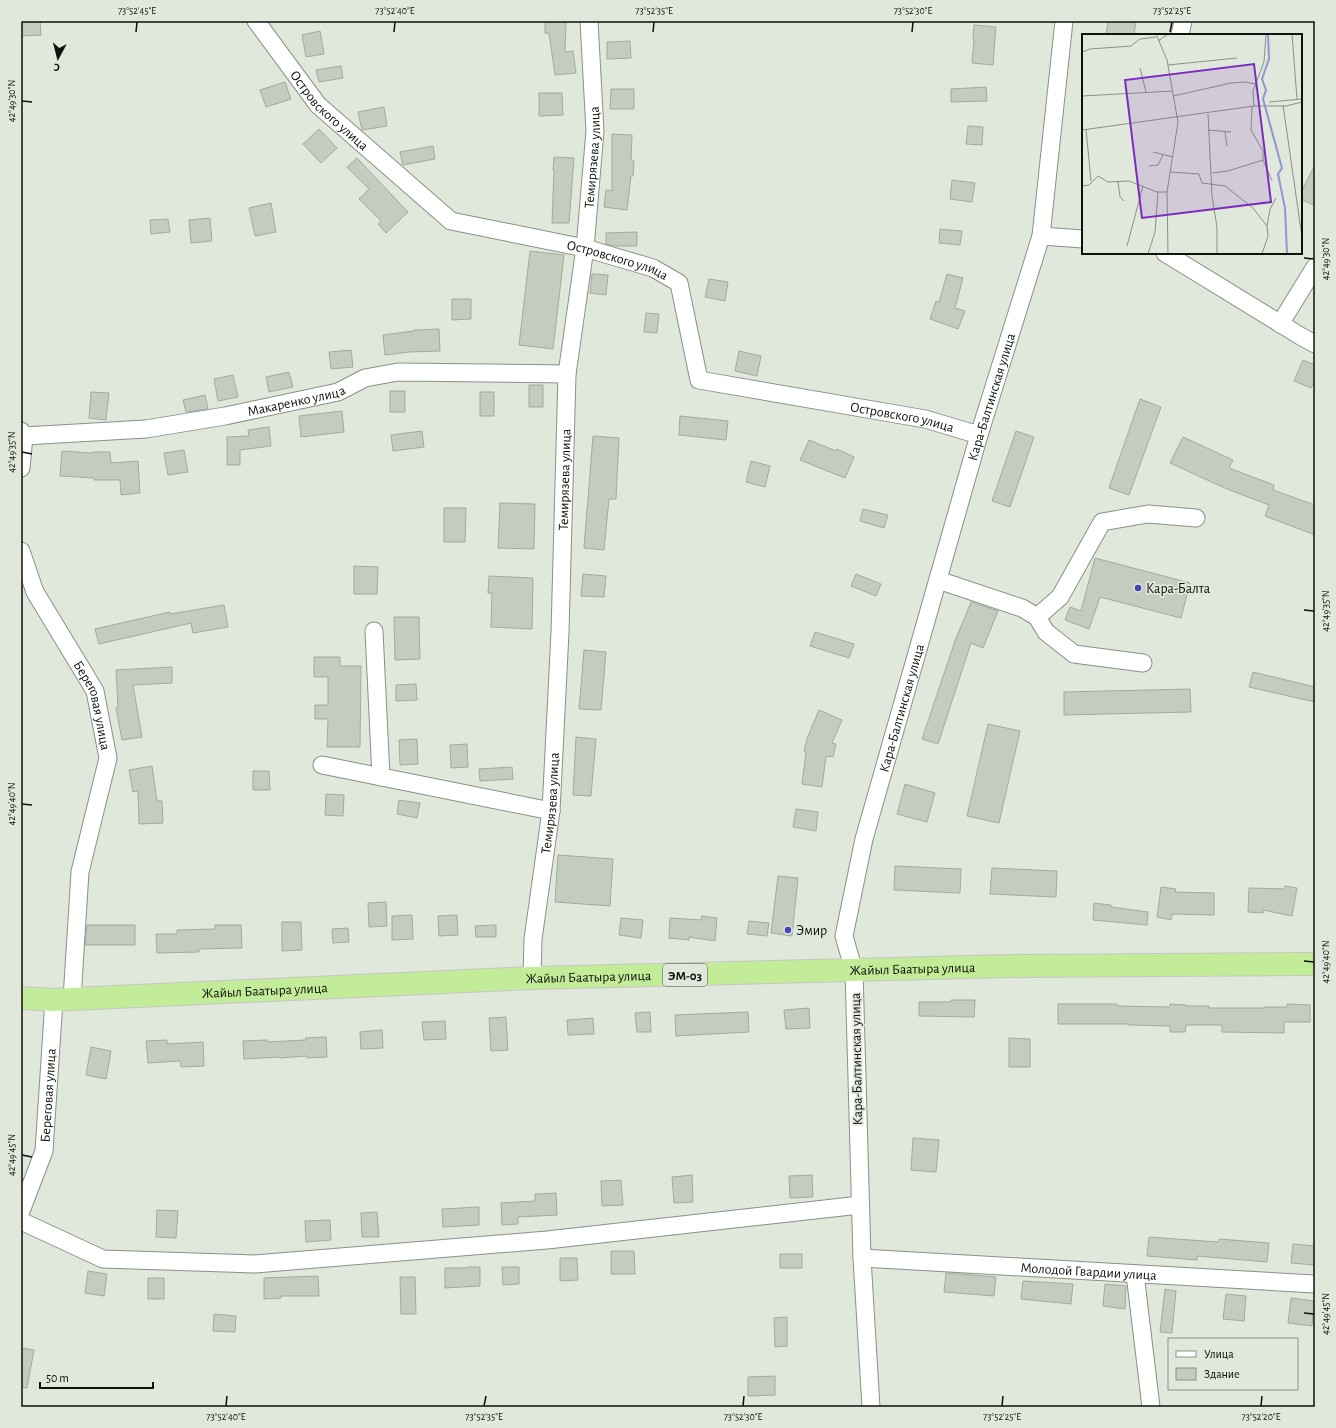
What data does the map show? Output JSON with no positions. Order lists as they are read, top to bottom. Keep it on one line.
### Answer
{"streets":{"highway":["Жайыл Баатыра улица","ЭМ-03"],"street":["Островского улица","Темирязева улица","Кара-Балтинская улица","Макаренко улица","Береговая улица","Молодой Гвардии улица"]},"crossings":[["Островского улица","Темирязева улица"],["Островского улица","Кара-Балтинская улица"],["Темирязева улица","Макаренко улица"],["Темирязева улица","Жайыл Баатыра улица"],["Кара-Балтинская улица","Жайыл Баатыра улица"],["Кара-Балтинская улица","Молодой Гвардии улица"],["Береговая улица","Жайыл Баатыра улица"]],"places":["Кара-Балта","Эмир"],"legend":["Улица","Здание"],"scale_bar":"50 m","north":"bottom","coordinates":["73°52'45\"E","73°52'40\"E","73°52'35\"E","73°52'30\"E","73°52'25\"E","42°49'30\"N","42°49'35\"N","42°49'40\"N","42°49'45\"N","73°52'20\"E"]}
